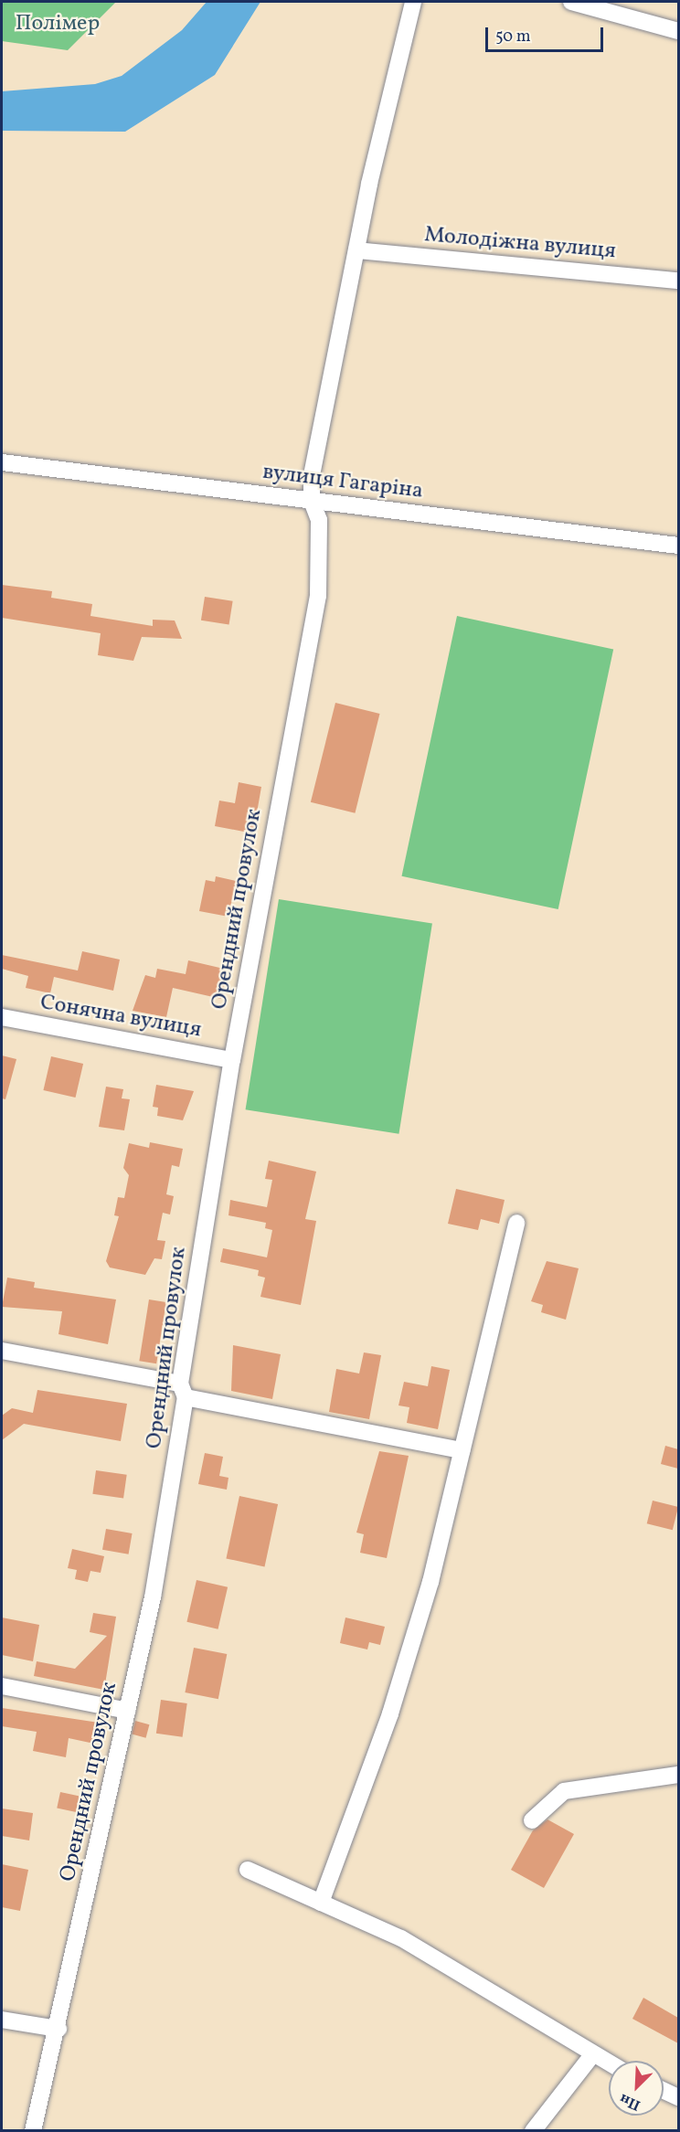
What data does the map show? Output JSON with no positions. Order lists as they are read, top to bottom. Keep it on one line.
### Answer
{"streets":{"street":["Молодіжна вулиця","вулиця Гагаріна","Орендний провулок","Сонячна вулиця"]},"crossings":[["вулиця Гагаріна","Орендний провулок"],["Орендний провулок","Сонячна вулиця"]],"parks":["Полімер"],"scale_bar":"50 m","north":"bottom left"}
